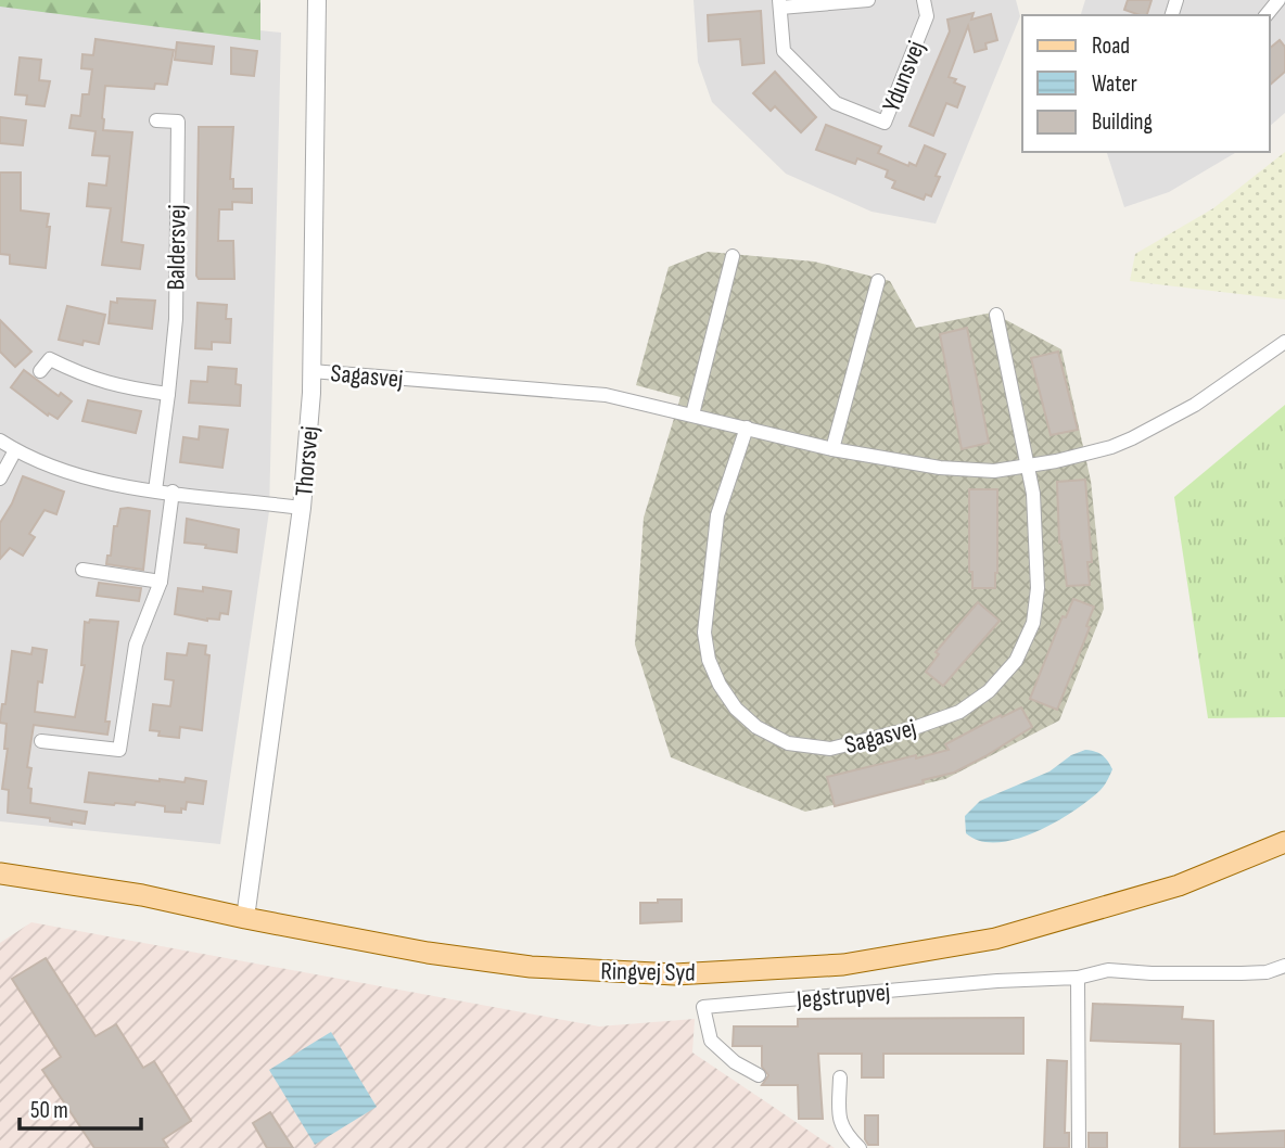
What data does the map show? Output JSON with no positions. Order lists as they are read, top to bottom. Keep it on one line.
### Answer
{"streets":{"main road":["Ringvej Syd"],"street":["Ydunsvej","Baldersvej","Sagasvej","Thorsvej","Jegstrupvej"]},"crossings":[["Sagasvej","Thorsvej"],["Thorsvej","Ringvej Syd"]],"legend":["Road","Water","Building"],"scale_bar":"50 m"}
